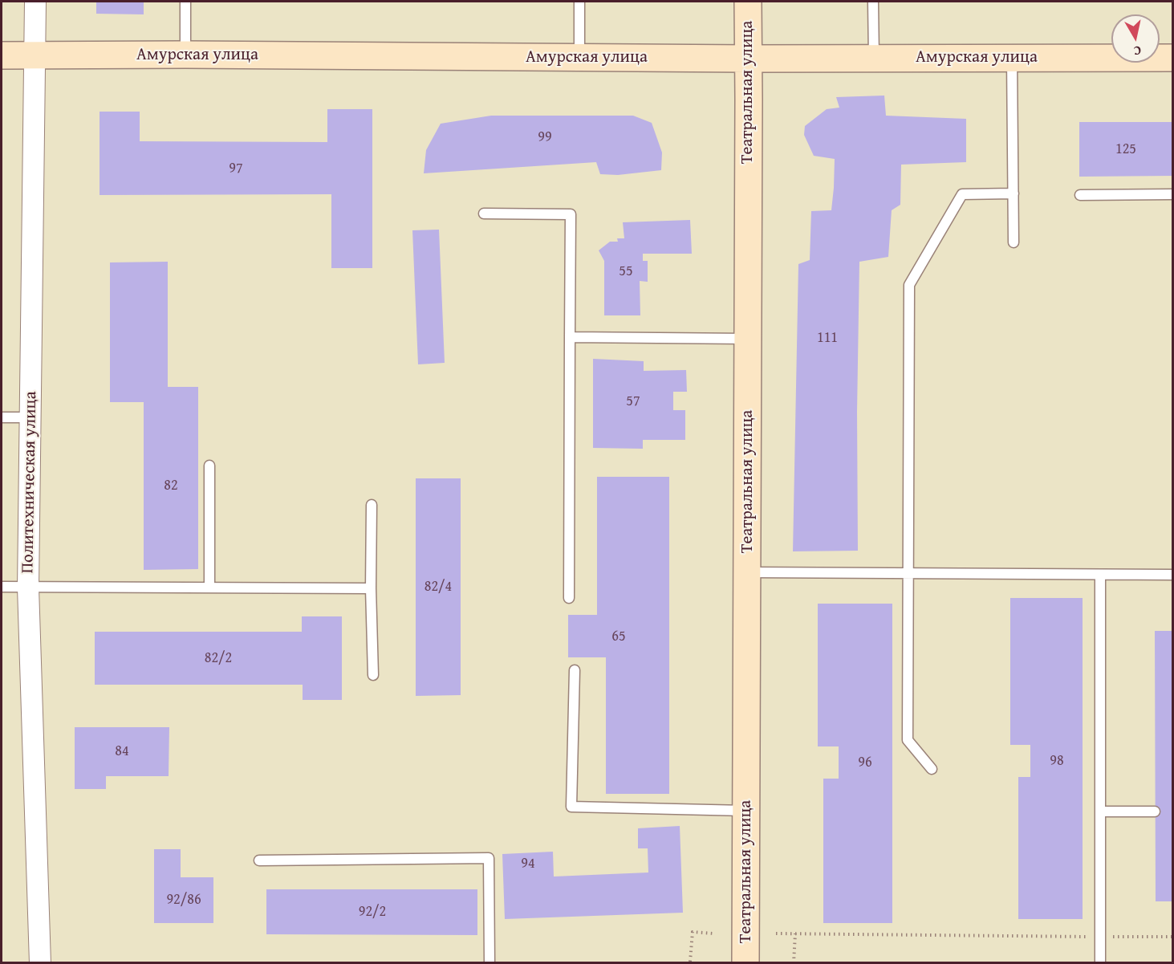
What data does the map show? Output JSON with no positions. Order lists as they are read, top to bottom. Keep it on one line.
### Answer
{"streets":{"street":["Амурская улица","Театральная улица","Политехническая улица"]},"crossings":[["Амурская улица","Театральная улица"],["Амурская улица","Политехническая улица"]],"house_numbers":["99","125","97","55","111","57","82","82/4","65","82/2","84","98","96","94","92/86","92/2"],"north":"bottom"}
